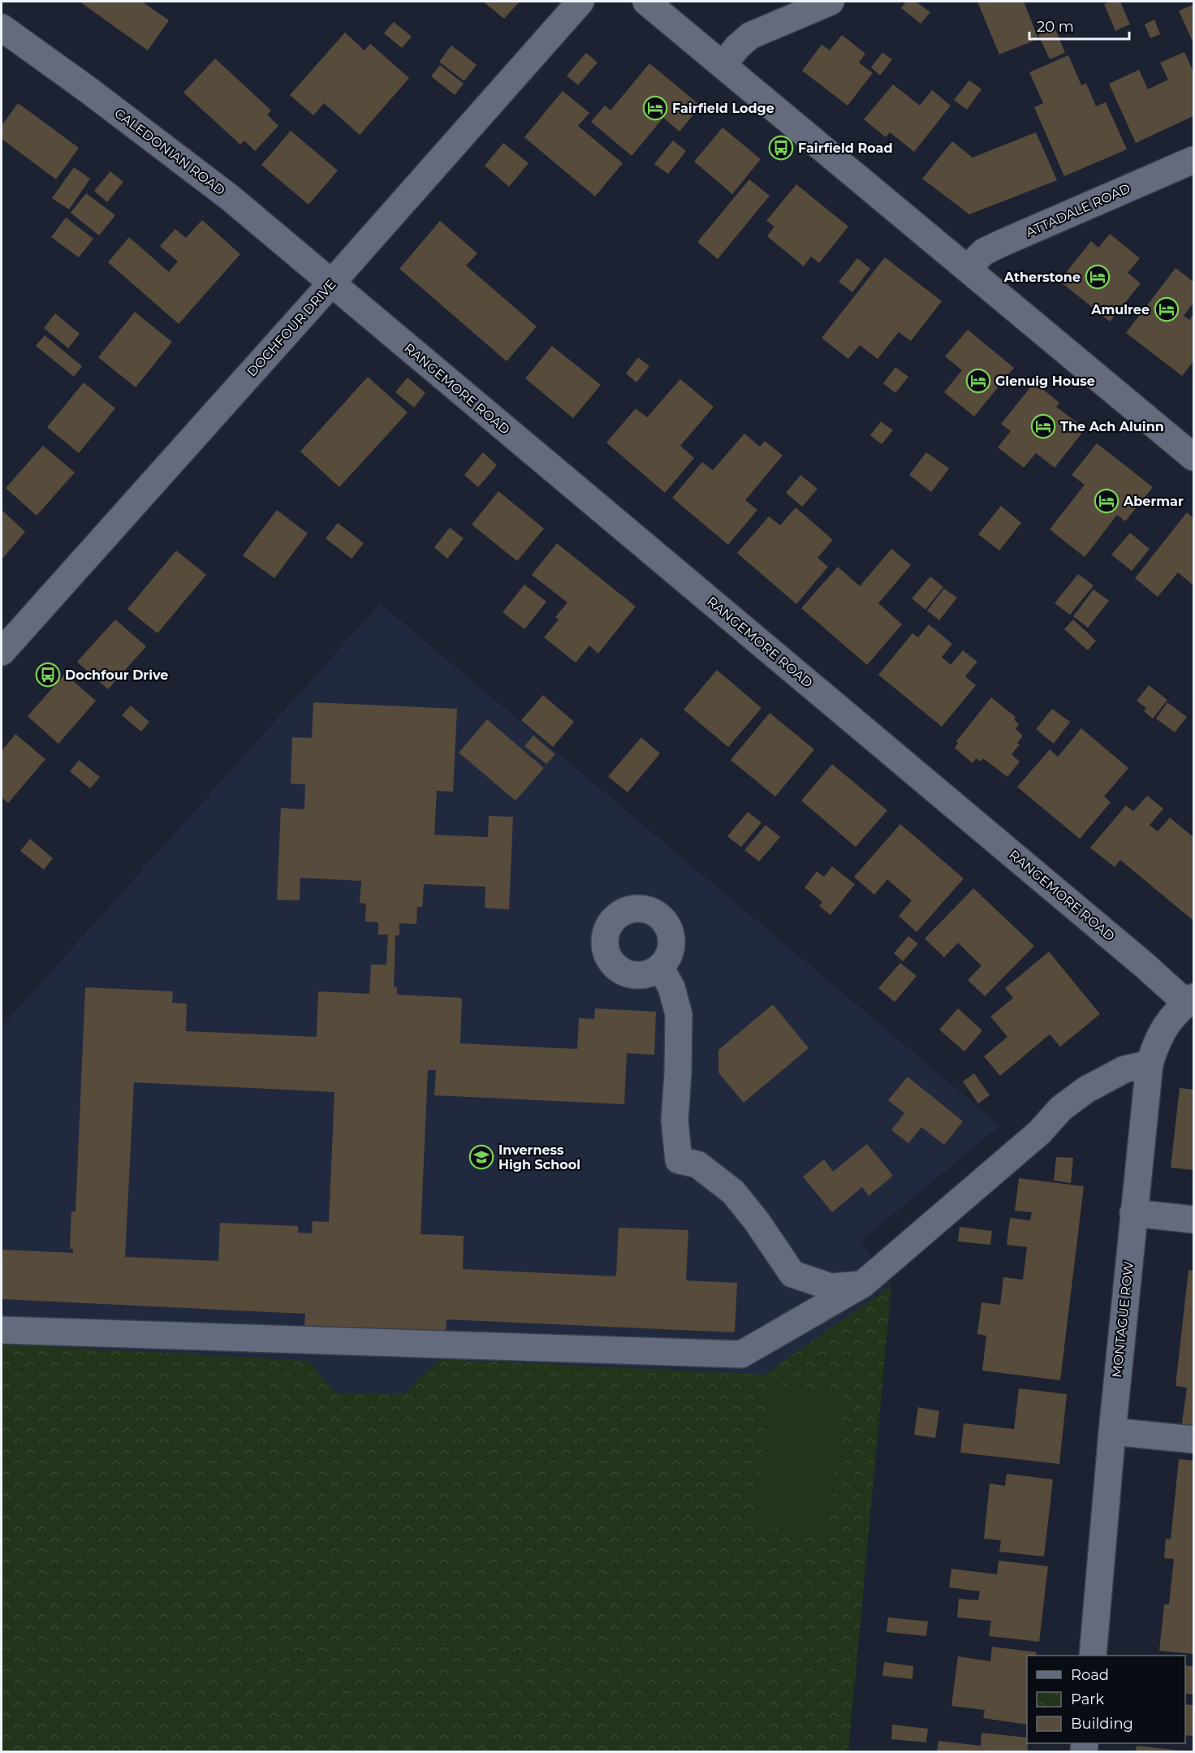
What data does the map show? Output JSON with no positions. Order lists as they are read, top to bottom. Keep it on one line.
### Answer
{"streets":{"street":["CALEDONIAN ROAD","ATTADALE ROAD","DOCHFOUR DRIVE","RANGEMORE ROAD","MONTAGUE ROW"]},"crossings":[["CALEDONIAN ROAD","DOCHFOUR DRIVE"],["CALEDONIAN ROAD","RANGEMORE ROAD"],["DOCHFOUR DRIVE","RANGEMORE ROAD"],["RANGEMORE ROAD","MONTAGUE ROW"]],"places":{"hotel":["Fairfield Lodge","Atherstone","Amulree","Glenuig House","The Ach Aluinn","Abermar"],"bus stop":["Fairfield Road","Dochfour Drive"],"school or university":["Inverness High School"]},"legend":["Road","Park","Building"],"scale_bar":"20 m"}
